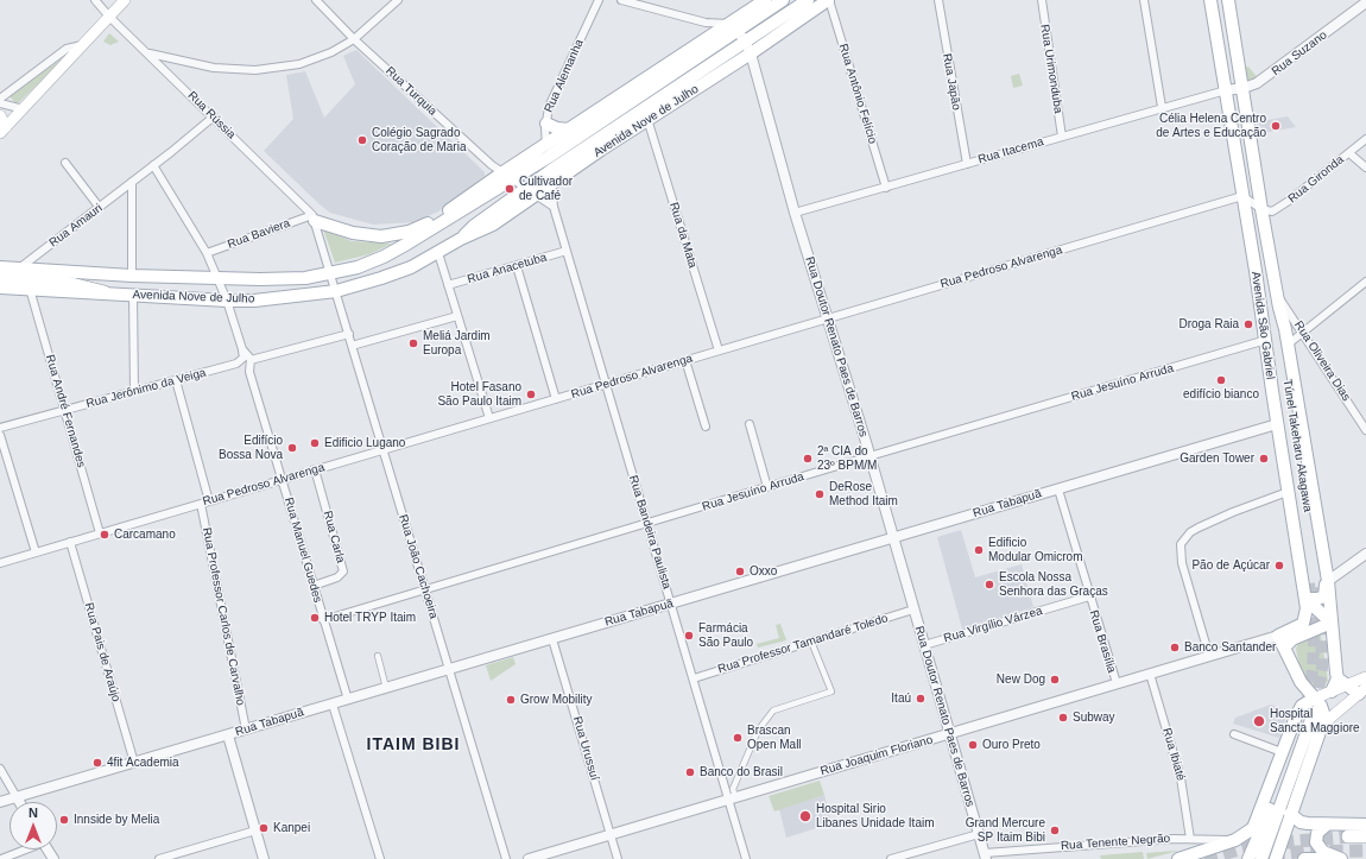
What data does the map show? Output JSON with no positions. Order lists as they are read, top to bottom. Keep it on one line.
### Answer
{"streets":{"main road":["Avenida Nove de Julho","Avenida São Gabriel","Túnel Takeharu Akagawa"],"street":["Rua Suzano","Rua Urimonduba","Rua Alemanha","Rua Japão","Rua Turquia","Rua Antônio Felício","Rua Rússia","Rua Itacema","Rua Gironda","Rua Amauri","Rua Baviera","Rua da Mata","Rua Pedroso Alvarenga","Rua Anacetuba","Rua Doutor Renato Paes de Barros","Rua Oliveira Dias","Rua Jesuíno Arruda","Rua Jerônimo da Veiga","Rua André Fernandes","Rua Tabapuã","Rua Bandeira Paulista","Rua Carla","Rua Manuel Guedes","Rua João Cachoeira","Rua Professor Carlos de Carvalho","Rua Virgílio Várzea","Rua Brasília","Rua Professor Tamandaré Toledo","Rua Pais de Araújo","Rua Urussuí","Rua Ibiaté","Rua Joaquim Floriano","Rua Tenente Negrão"]},"crossings":[["Rua Suzano","Rua Itacema"],["Rua Suzano","Avenida São Gabriel"],["Rua Urimonduba","Rua Itacema"],["Rua Alemanha","Avenida Nove de Julho"],["Rua Alemanha","Rua Bandeira Paulista"],["Rua Japão","Rua Itacema"],["Rua Turquia","Avenida Nove de Julho"],["Rua Antônio Felício","Avenida Nove de Julho"],["Rua Antônio Felício","Rua Itacema"],["Rua Rússia","Rua Amauri"],["Rua Rússia","Rua Baviera"],["Rua Rússia","Rua João Cachoeira"],["Avenida Nove de Julho","Rua Amauri"],["Avenida Nove de Julho","Rua da Mata"],["Avenida Nove de Julho","Rua Doutor Renato Paes de Barros"],["Avenida Nove de Julho","Rua André Fernandes"],["Avenida Nove de Julho","Rua Bandeira Paulista"],["Avenida Nove de Julho","Rua Manuel Guedes"],["Avenida Nove de Julho","Rua João Cachoeira"],["Rua Itacema","Avenida São Gabriel"],["Rua Itacema","Rua Doutor Renato Paes de Barros"],["Rua Gironda","Avenida São Gabriel"],["Rua Amauri","Rua Manuel Guedes"],["Rua Baviera","Rua Manuel Guedes"],["Rua Baviera","Rua João Cachoeira"],["Rua da Mata","Rua Pedroso Alvarenga"],["Rua Pedroso Alvarenga","Avenida São Gabriel"],["Rua Pedroso Alvarenga","Rua Doutor Renato Paes de Barros"],["Rua Pedroso Alvarenga","Rua André Fernandes"],["Rua Pedroso Alvarenga","Rua Bandeira Paulista"],["Rua Pedroso Alvarenga","Rua Carla"],["Rua Pedroso Alvarenga","Rua Manuel Guedes"],["Rua Pedroso Alvarenga","Rua João Cachoeira"],["Rua Pedroso Alvarenga","Rua Professor Carlos de Carvalho"],["Rua Pedroso Alvarenga","Rua Pais de Araújo"],["Rua Anacetuba","Rua Bandeira Paulista"],["Avenida São Gabriel","Rua Oliveira Dias"],["Avenida São Gabriel","Rua Jesuíno Arruda"],["Avenida São Gabriel","Túnel Takeharu Akagawa"],["Avenida São Gabriel","Rua Tabapuã"],["Avenida São Gabriel","Rua Joaquim Floriano"],["Rua Doutor Renato Paes de Barros","Rua Jesuíno Arruda"],["Rua Doutor Renato Paes de Barros","Rua Tabapuã"],["Rua Doutor Renato Paes de Barros","Rua Virgílio Várzea"],["Rua Doutor Renato Paes de Barros","Rua Professor Tamandaré Toledo"],["Rua Doutor Renato Paes de Barros","Rua Joaquim Floriano"],["Rua Doutor Renato Paes de Barros","Rua Tenente Negrão"],["Rua Jesuíno Arruda","Túnel Takeharu Akagawa"],["Rua Jesuíno Arruda","Rua Bandeira Paulista"],["Rua Jesuíno Arruda","Rua Manuel Guedes"],["Rua Jesuíno Arruda","Rua João Cachoeira"],["Rua Jerônimo da Veiga","Rua André Fernandes"],["Rua Jerônimo da Veiga","Rua Manuel Guedes"],["Rua Jerônimo da Veiga","Rua João Cachoeira"],["Rua Tabapuã","Rua Bandeira Paulista"],["Rua Tabapuã","Rua Manuel Guedes"],["Rua Tabapuã","Rua João Cachoeira"],["Rua Tabapuã","Rua Professor Carlos de Carvalho"],["Rua Tabapuã","Rua Brasília"],["Rua Tabapuã","Rua Pais de Araújo"],["Rua Tabapuã","Rua Urussuí"],["Rua Bandeira Paulista","Rua Professor Tamandaré Toledo"],["Rua Bandeira Paulista","Rua Joaquim Floriano"],["Rua Carla","Rua Manuel Guedes"],["Rua Virgílio Várzea","Rua Brasília"],["Rua Brasília","Rua Joaquim Floriano"],["Rua Urussuí","Rua Joaquim Floriano"],["Rua Ibiaté","Rua Joaquim Floriano"],["Rua Ibiaté","Rua Tenente Negrão"]],"districts":["ITAIM BIBI"],"places":["Célia Helena Centro de Artes e Educação","Colégio Sagrado Coração de Maria","Cultivador de Café","Droga Raia","Meliá Jardim Europa","edifício bianco","Hotel Fasano São Paulo Itaim","Edificio Lugano","Edifício Bossa Nova","2ª CIA do 23º BPM/M","Garden Tower","DeRose Method Itaim","Carcamano","Edificio Modular Omicrom","Pão de Açúcar","Oxxo","Escola Nossa Senhora das Graças","Hotel TRYP Itaim","Farmácia São Paulo","Banco Santander","New Dog","Itaú","Grow Mobility","Subway","Hospital Sancta Maggiore","Brascan Open Mall","Ouro Preto","4fit Academia","Banco do Brasil","Hospital Sirio Libanes Unidade Itaim","Innside by Melia","Kanpei","Grand Mercure SP Itaim Bibi"],"north":"top"}
